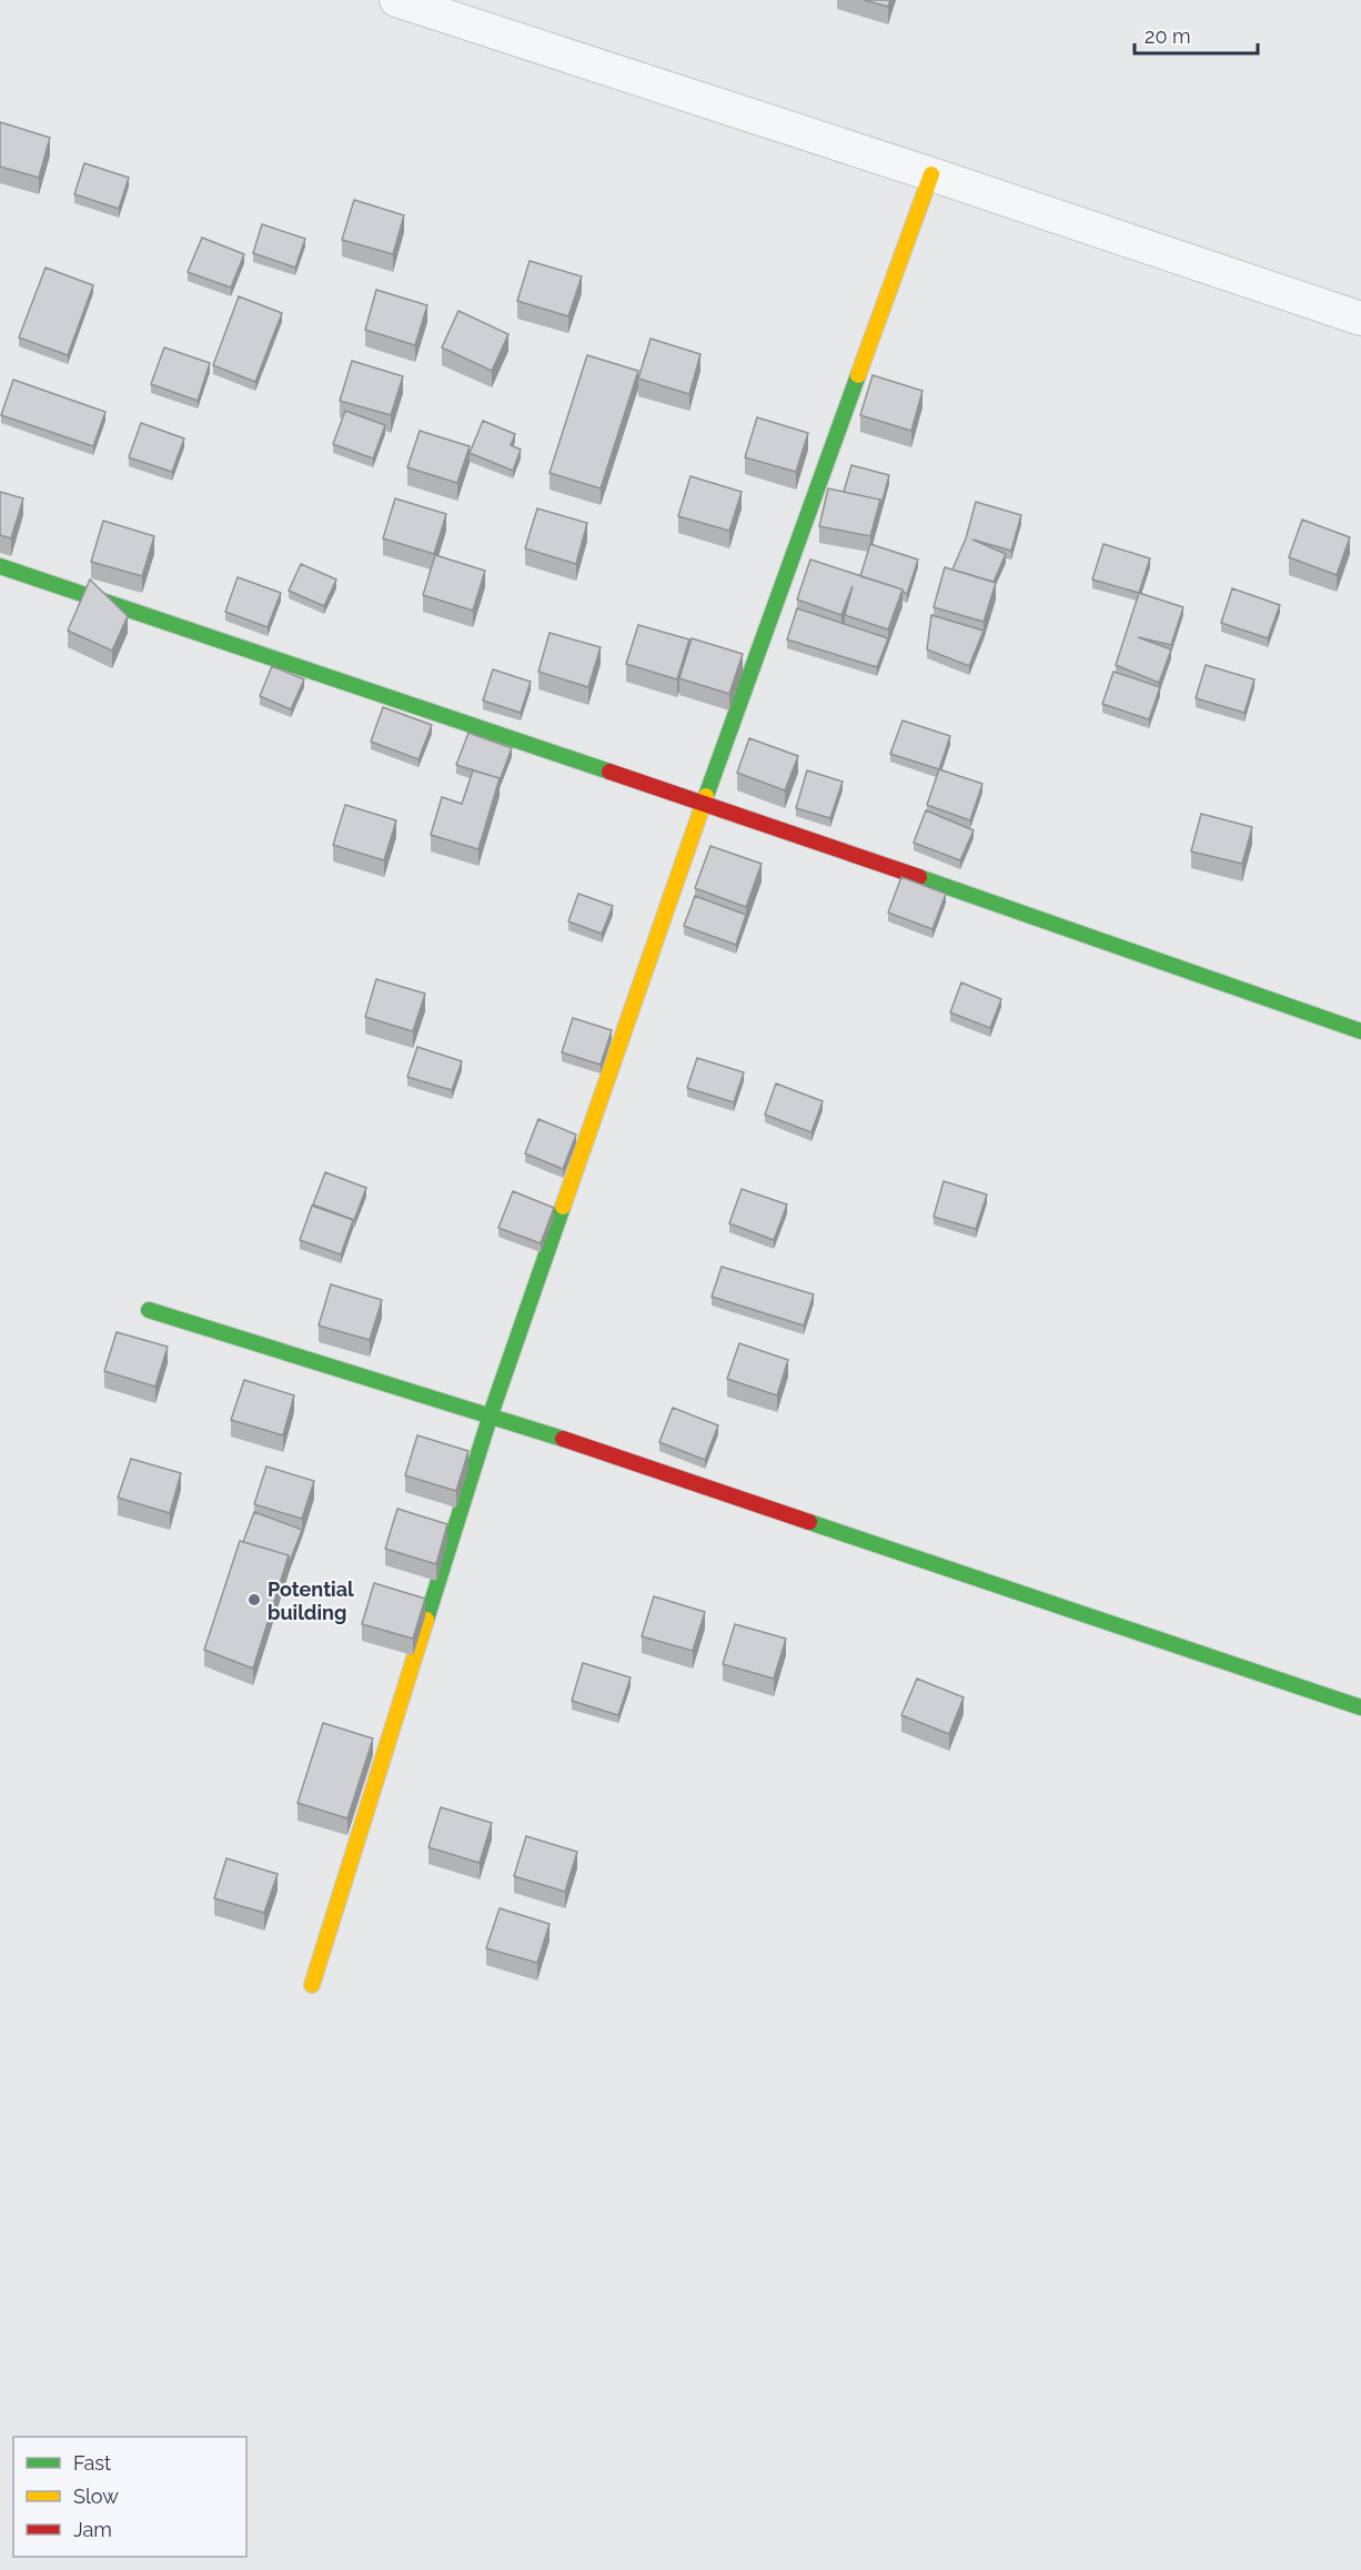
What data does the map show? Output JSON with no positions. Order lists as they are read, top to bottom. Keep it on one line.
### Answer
{"places":["Potential building"],"legend":["Fast","Slow","Jam"],"scale_bar":"20 m"}
